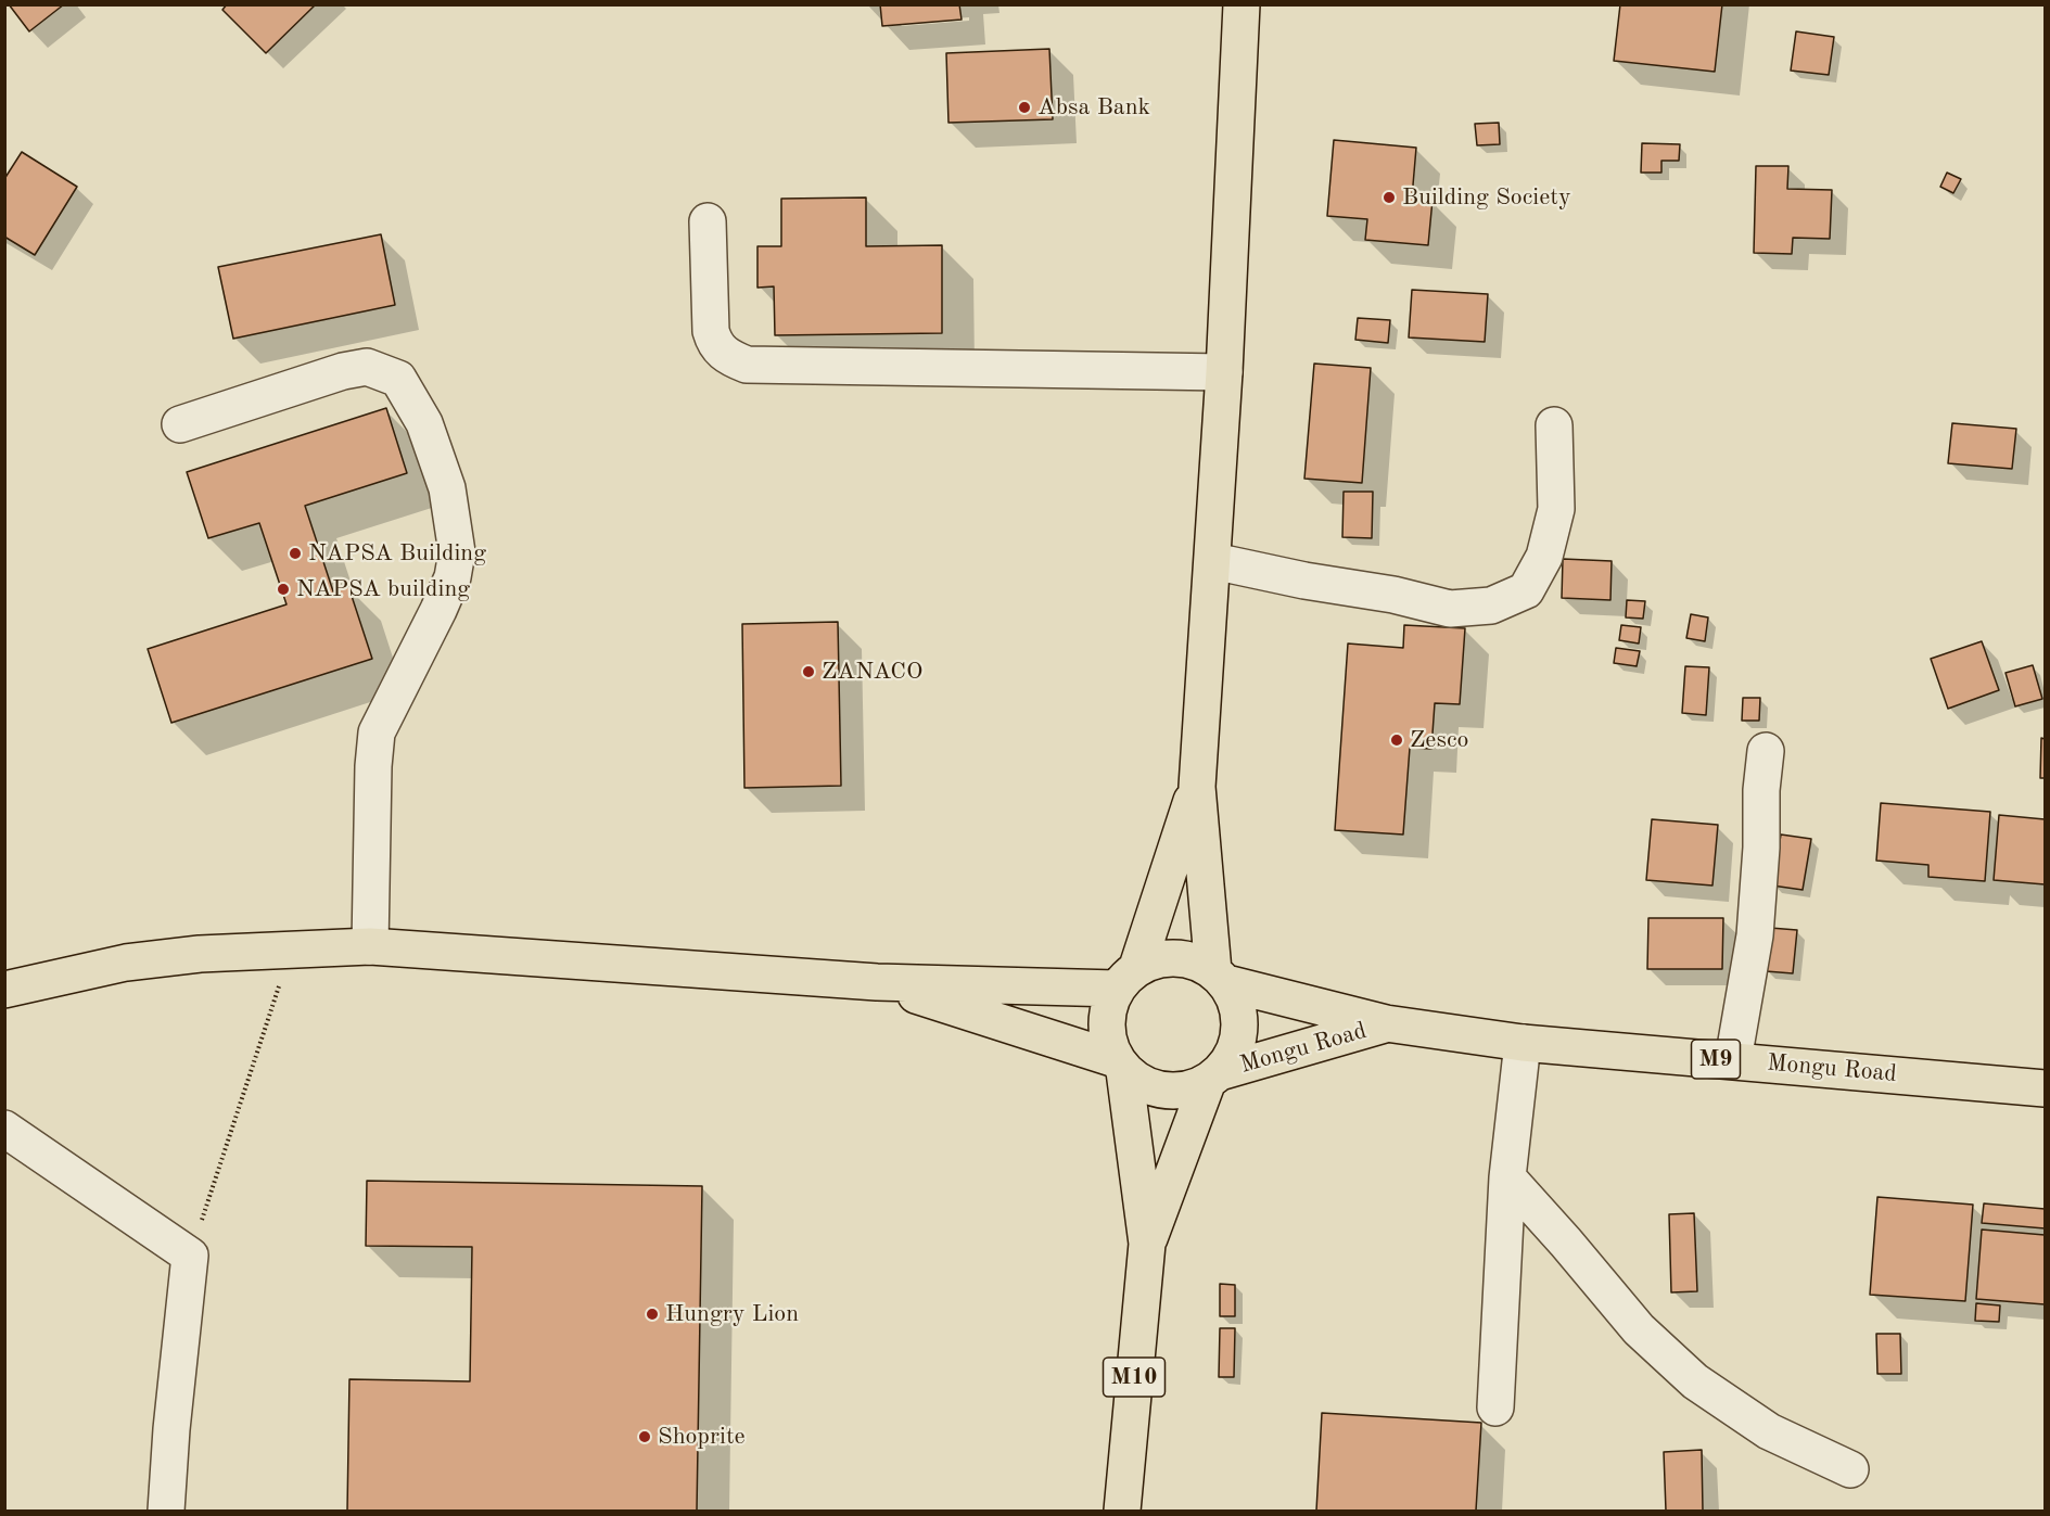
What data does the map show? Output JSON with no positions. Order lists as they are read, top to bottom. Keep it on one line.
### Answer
{"streets":{"main road":["Mongu Road","M9","M10"]},"crossings":[["Mongu Road","M10"]],"places":["Absa Bank","Building Society","NAPSA Building","NAPSA building","ZANACO","Zesco","Hungry Lion","Shoprite"]}
